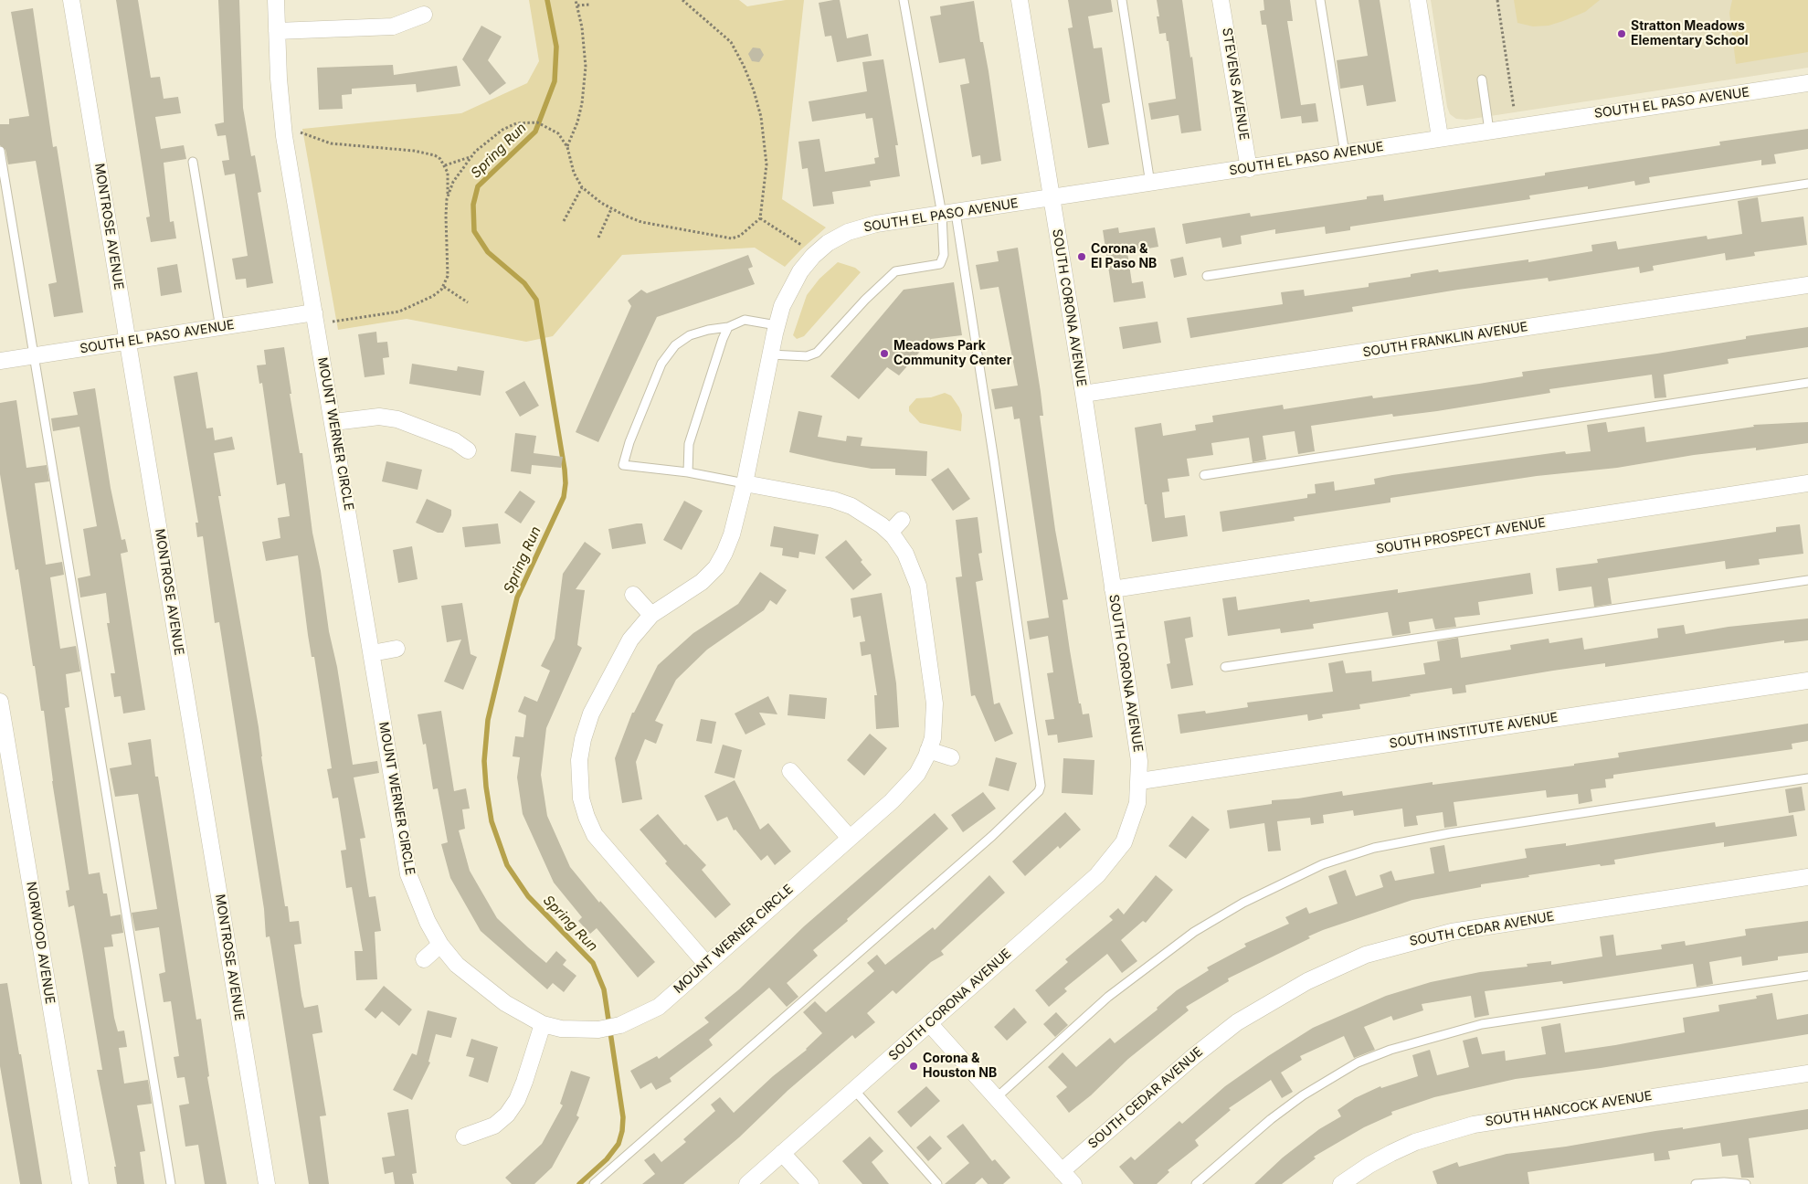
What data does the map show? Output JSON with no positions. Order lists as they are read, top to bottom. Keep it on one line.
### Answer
{"streets":{"street":["STEVENS AVENUE","SOUTH EL PASO AVENUE","MONTROSE AVENUE","SOUTH CORONA AVENUE","SOUTH FRANKLIN AVENUE","MOUNT WERNER CIRCLE","SOUTH PROSPECT AVENUE","SOUTH INSTITUTE AVENUE","SOUTH CEDAR AVENUE","NORWOOD AVENUE","SOUTH HANCOCK AVENUE"]},"crossings":[["STEVENS AVENUE","SOUTH EL PASO AVENUE"],["SOUTH EL PASO AVENUE","MONTROSE AVENUE"],["SOUTH EL PASO AVENUE","SOUTH CORONA AVENUE"],["SOUTH EL PASO AVENUE","MOUNT WERNER CIRCLE"],["SOUTH CORONA AVENUE","SOUTH FRANKLIN AVENUE"],["SOUTH CORONA AVENUE","SOUTH PROSPECT AVENUE"],["SOUTH CORONA AVENUE","SOUTH INSTITUTE AVENUE"]],"water":["Spring Run"],"places":["Stratton Meadows Elementary School","Corona & El Paso NB","Meadows Park Community Center","Corona & Houston NB"]}
